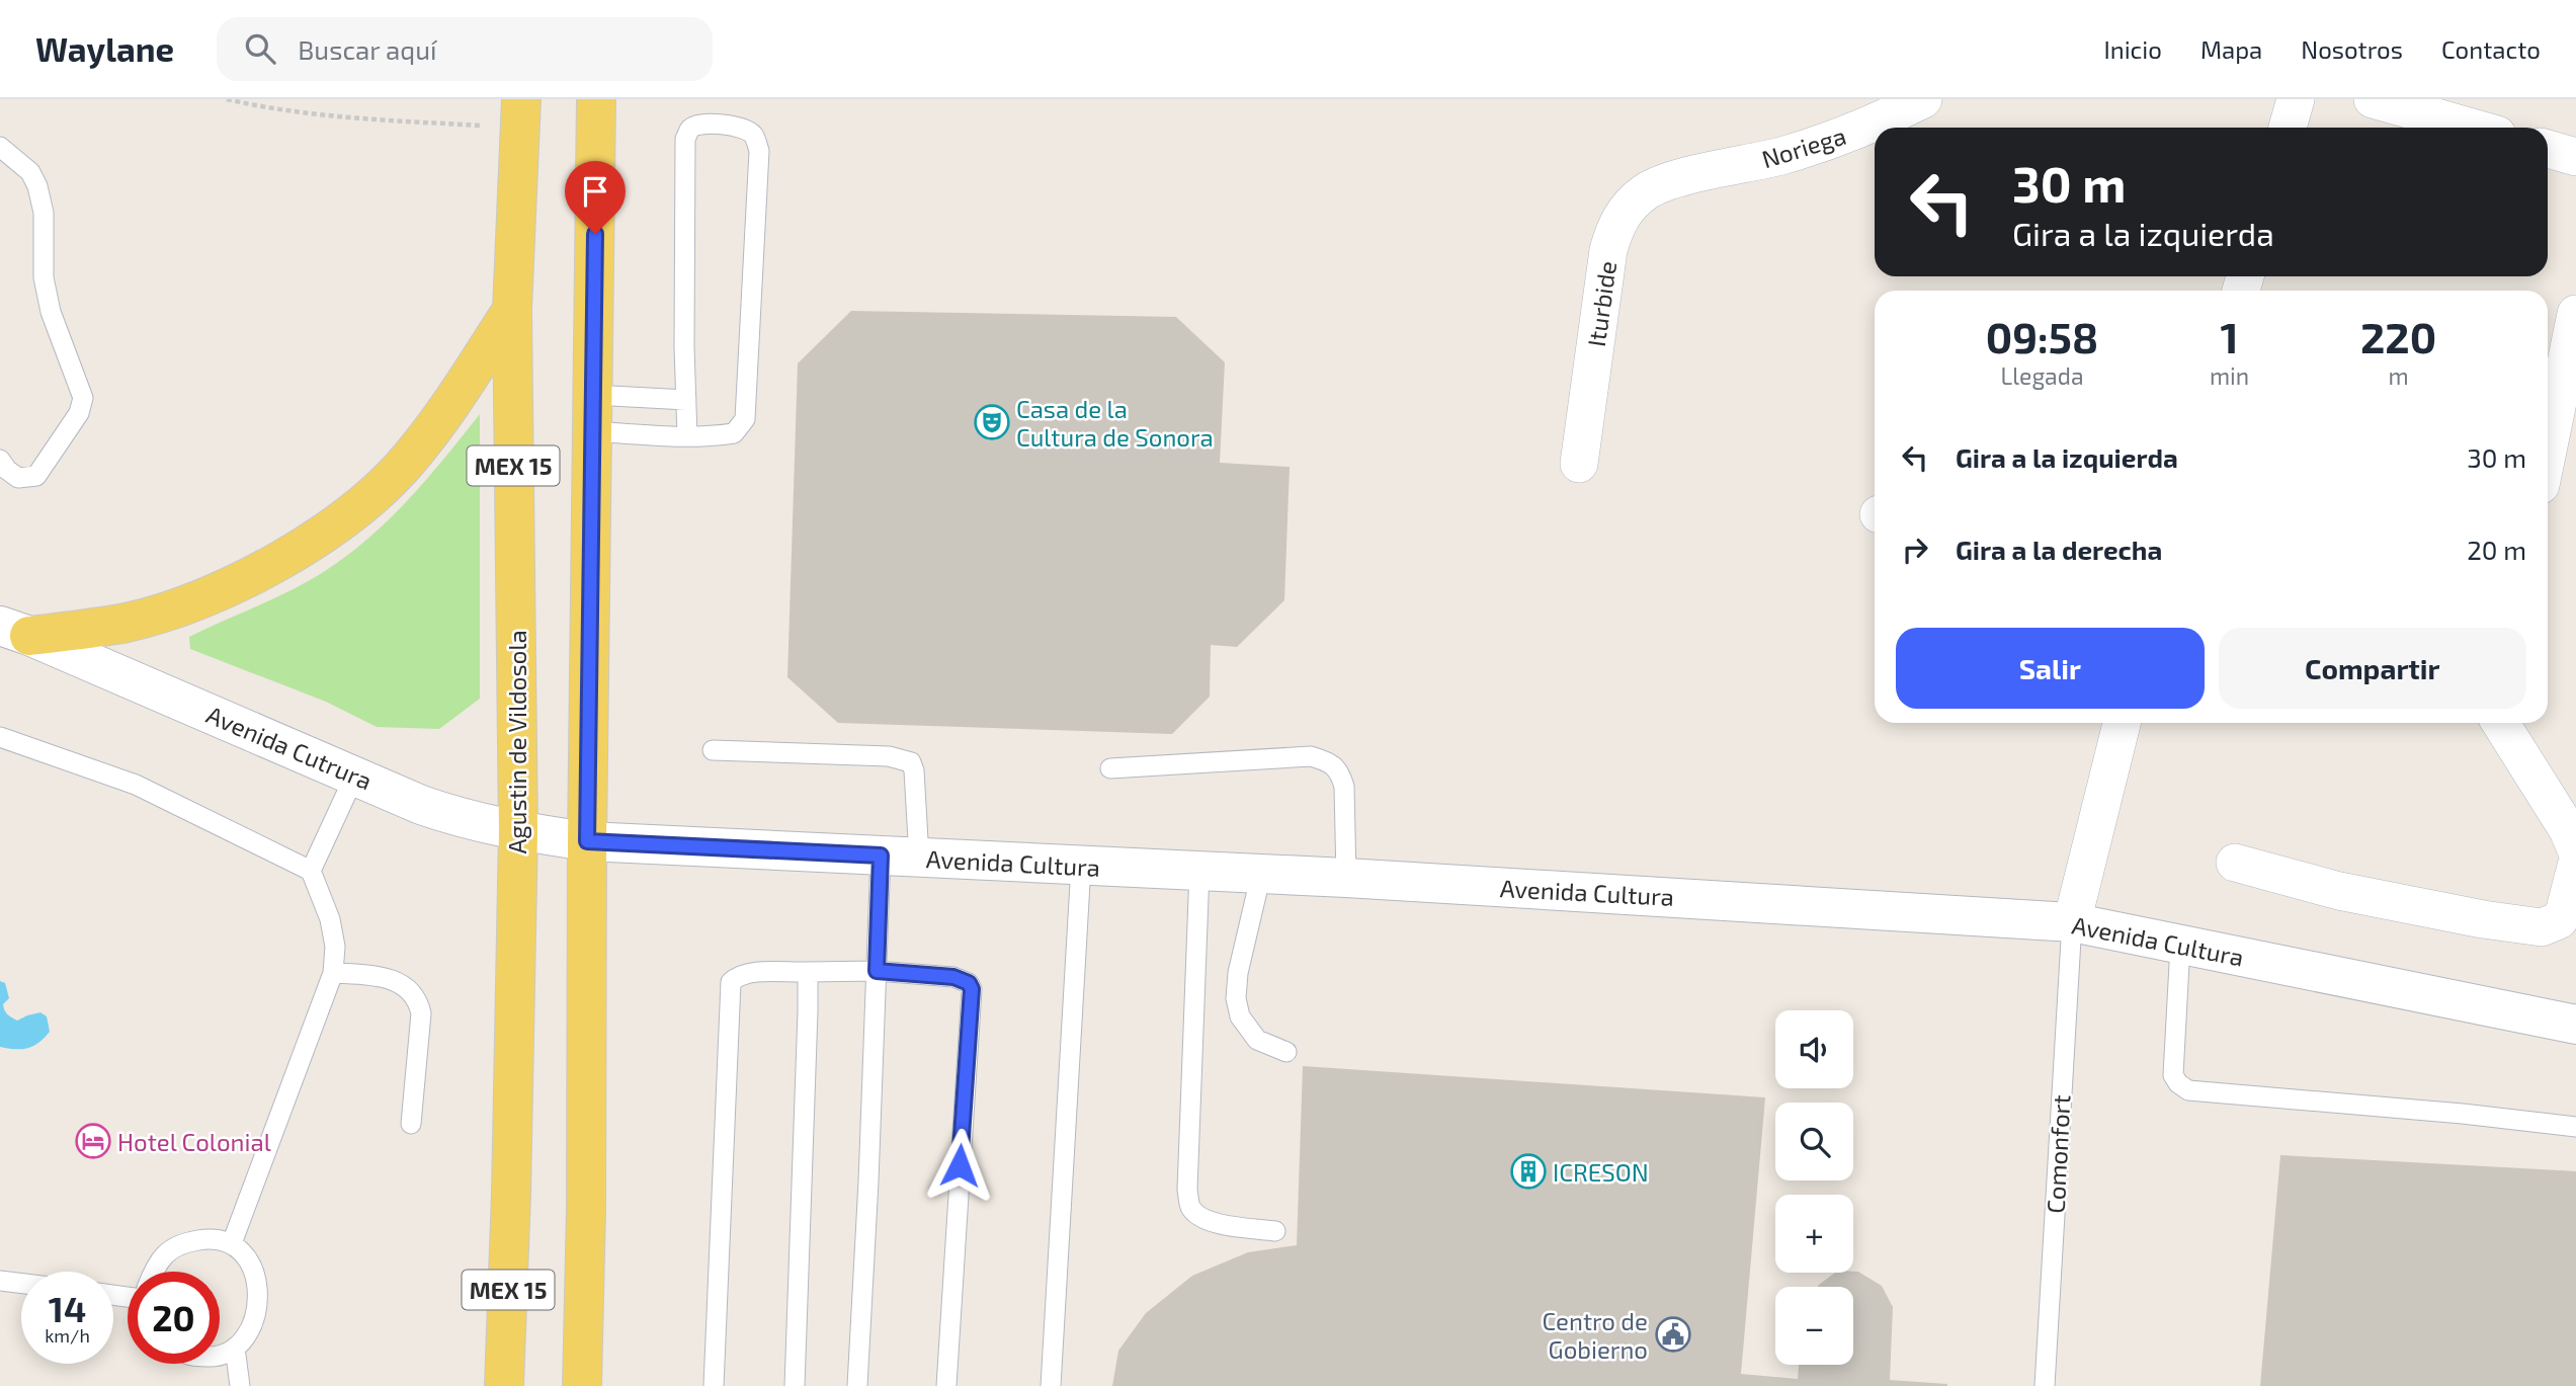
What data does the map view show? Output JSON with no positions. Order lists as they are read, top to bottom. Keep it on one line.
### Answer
{"streets":{"main road":["MEX 15","Agustin de Vildosola"],"street":["Noriega","Iturbide","Avenida Cutrura","Avenida Cultura"],"lane":["Comonfort"]},"crossings":[["Noriega","Iturbide"],["MEX 15","Avenida Cutrura"],["MEX 15","Avenida Cultura"],["Agustin de Vildosola","Avenida Cutrura"],["Avenida Cutrura","Avenida Cultura"],["Avenida Cultura","Comonfort"]],"places":{"theatre":["Casa de la Cultura de Sonora"],"hotel":["Hotel Colonial"],"building":["ICRESON"],"public building":["Centro de Gobierno"]},"page":{"header":"Waylane","search":"Buscar aquí","nav":["Inicio","Mapa","Nosotros","Contacto"],"turn":["30 m","Gira a la izquierda"],"eta":["09:58","Llegada","1","min","220","m"],"list":[{"name":"Gira a la izquierda","value":"30 m"},{"name":"Gira a la derecha","value":"20 m"}],"buttons":["Salir","Compartir"],"map_buttons":["+","−"],"speed":"14 km/h","limit":"20"}}
